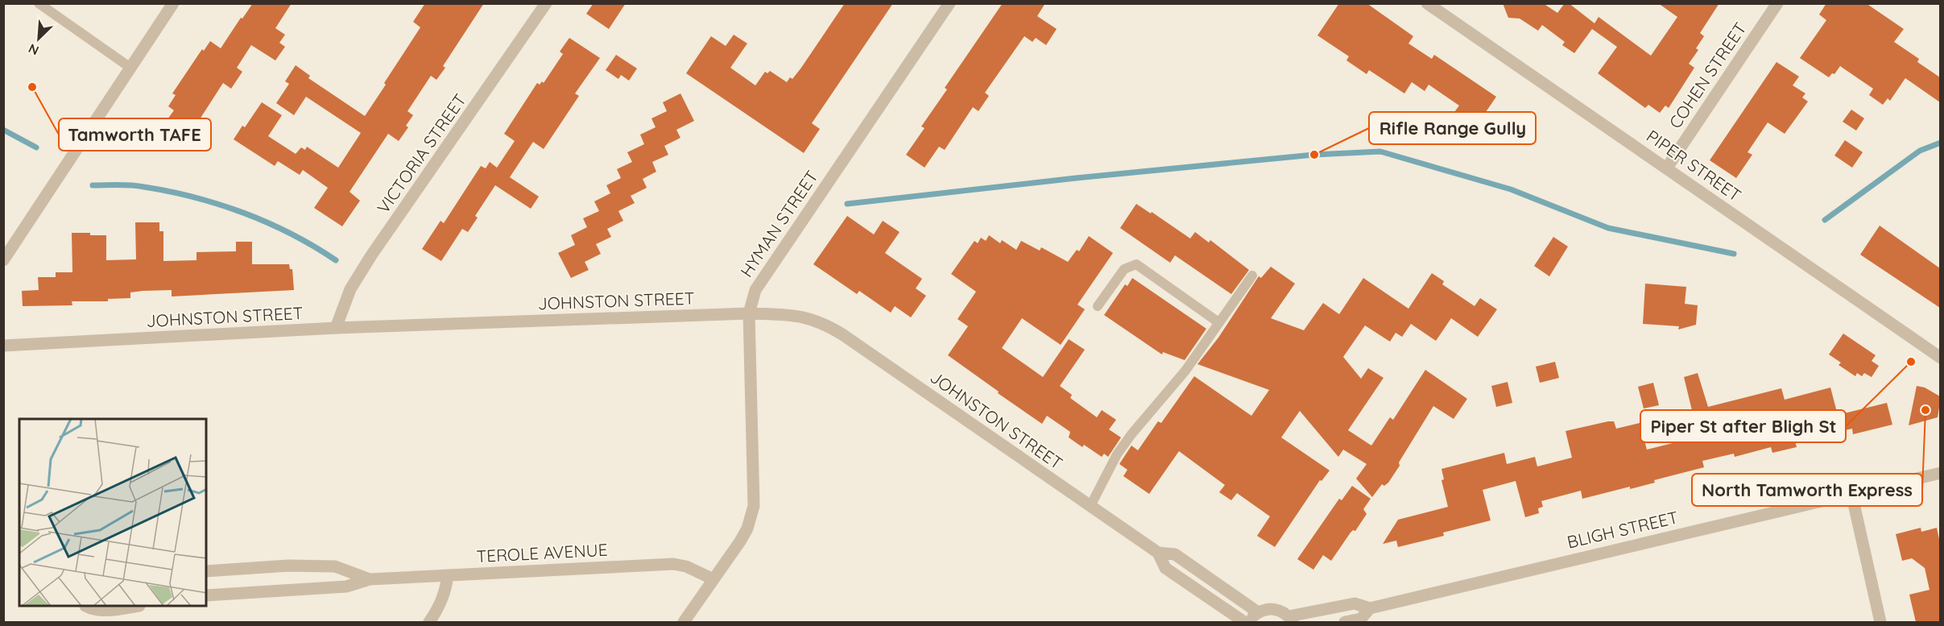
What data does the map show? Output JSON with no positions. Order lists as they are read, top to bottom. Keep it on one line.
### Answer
{"streets":{"street":["COHEN STREET","VICTORIA STREET","PIPER STREET","HYMAN STREET","JOHNSTON STREET","BLIGH STREET","TEROLE AVENUE"]},"crossings":[["COHEN STREET","PIPER STREET"],["VICTORIA STREET","JOHNSTON STREET"],["HYMAN STREET","JOHNSTON STREET"],["HYMAN STREET","TEROLE AVENUE"]],"places":["Tamworth TAFE","Rifle Range Gully","Piper St after Bligh St","North Tamworth Express"],"north":"bottom left"}
